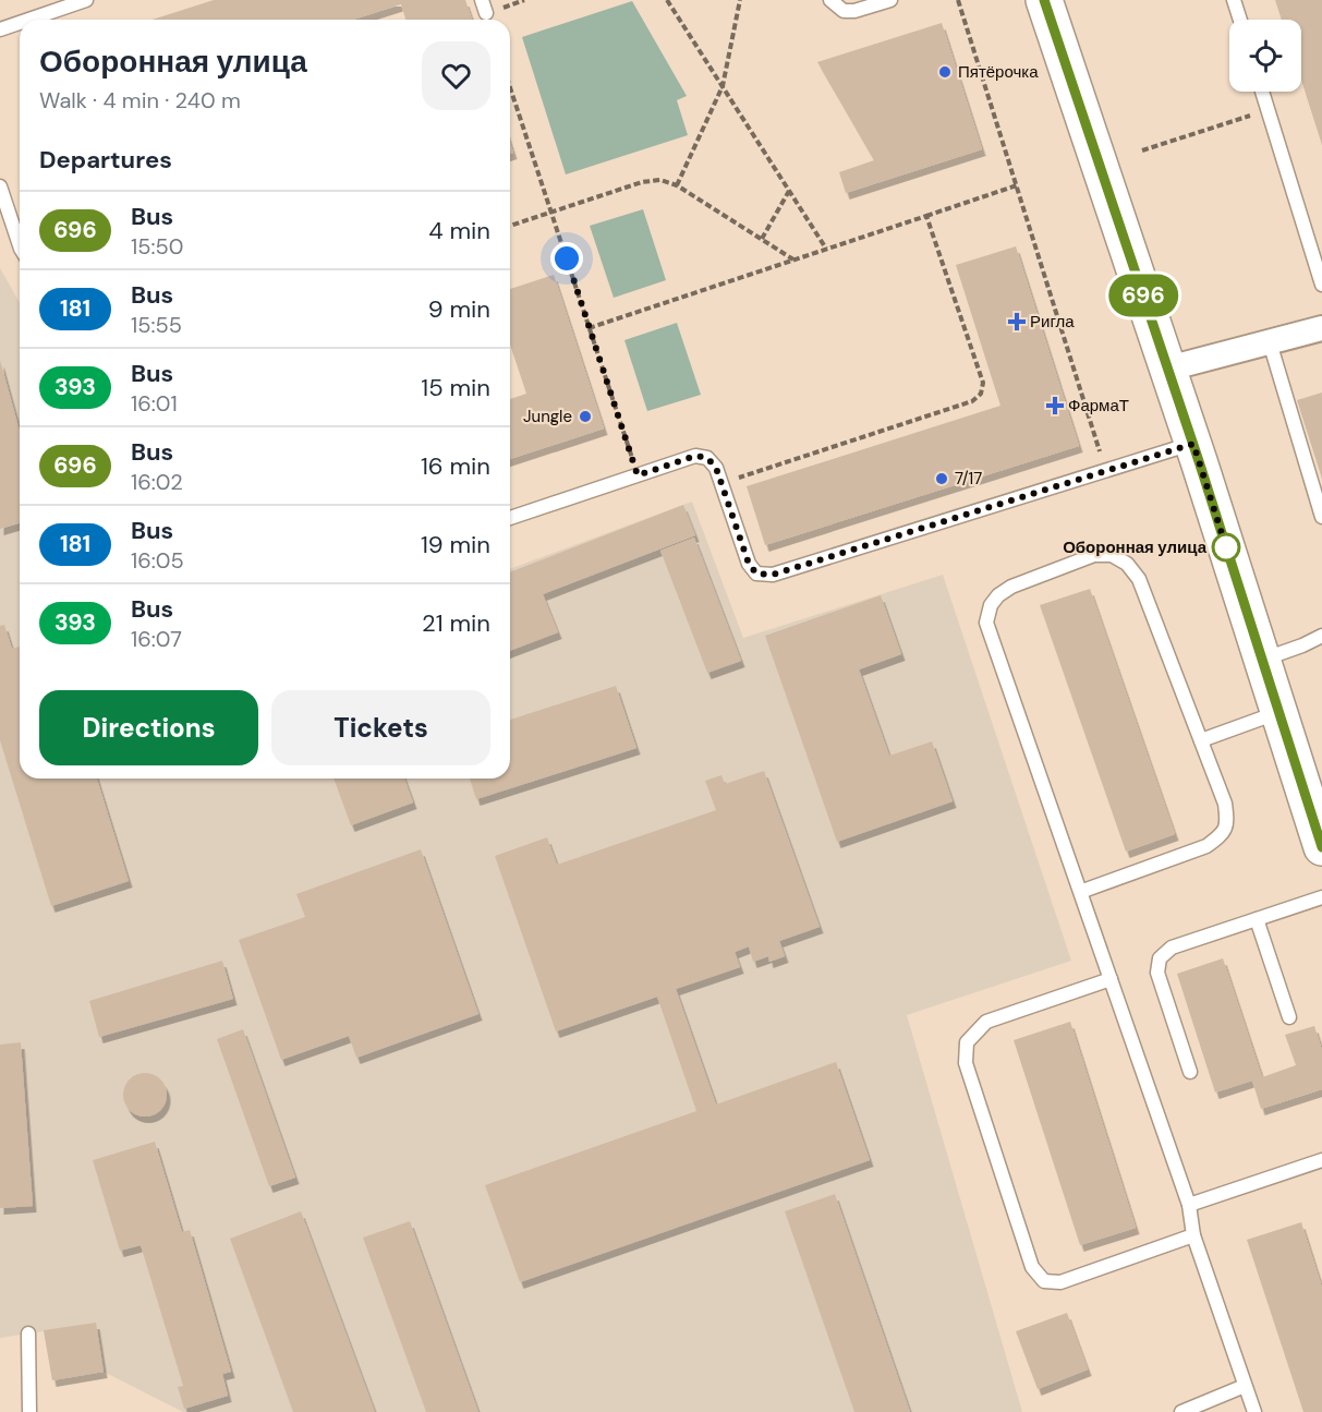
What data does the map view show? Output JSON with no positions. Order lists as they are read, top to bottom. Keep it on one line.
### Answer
{"places":{"other":["Пятёрочка","Jungle","7/17","Оборонная улица"],"health":["Ригла","ФармаТ"]},"lines":["bus line 696"],"page":{"on_map":"696","heading":[["Оборонная улица","Walk · 4 min · 240 m"],"Departures"],"list":[{"mark":"696","name":"Bus","note":"15:50","value":"4 min"},{"mark":"181","name":"Bus","note":"15:55","value":"9 min"},{"mark":"393","name":"Bus","note":"16:01","value":"15 min"},{"mark":"696","name":"Bus","note":"16:02","value":"16 min"},{"mark":"181","name":"Bus","note":"16:05","value":"19 min"},{"mark":"393","name":"Bus","note":"16:07","value":"21 min"}],"buttons":["Directions","Tickets"]}}
